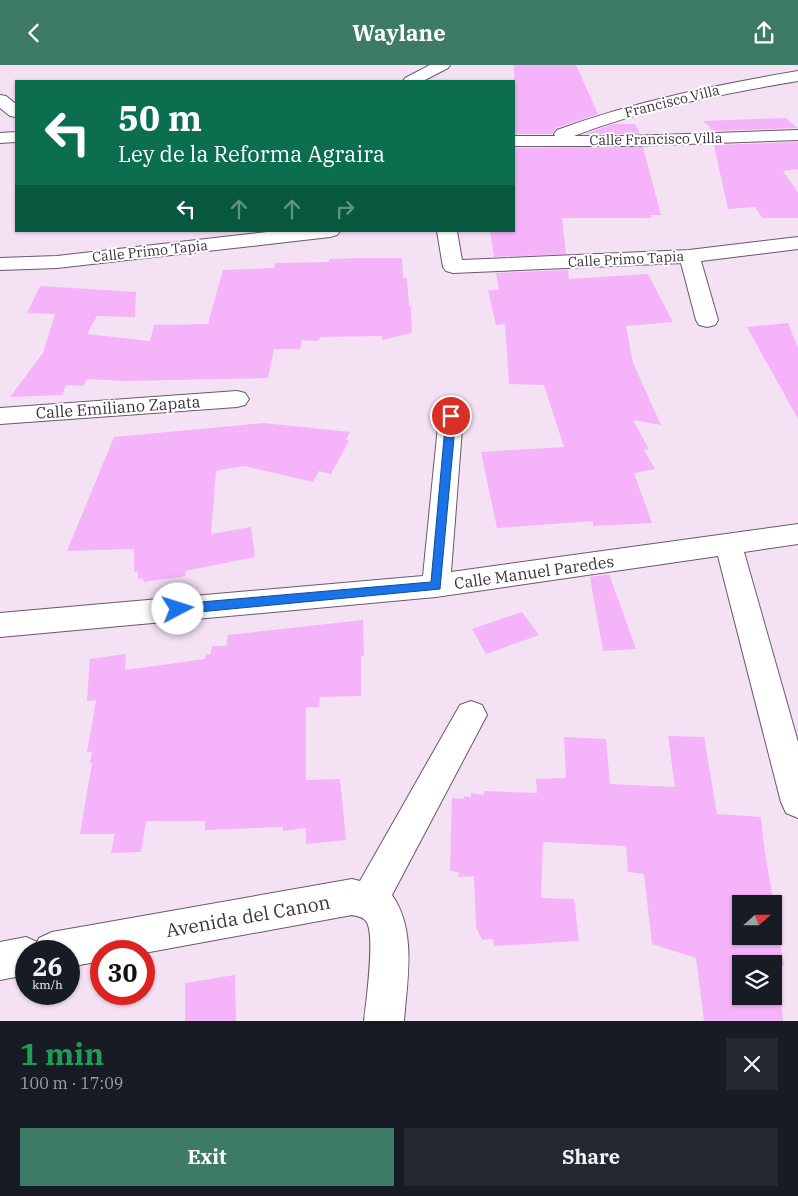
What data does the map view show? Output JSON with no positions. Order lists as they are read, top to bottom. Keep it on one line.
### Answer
{"streets":{"street":["Francisco Villa","Calle Francisco Villa","Calle Primo Tapia","Calle Emiliano Zapata","Calle Manuel Paredes","Avenida del Canon"]},"crossings":[["Francisco Villa","Calle Francisco Villa"]],"north":"right","page":{"header":"Waylane","turn":["50 m","Ley de la Reforma Agraira"],"speed":"26 km/h","limit":"30","heading":["1 min","100 m · 17:09"],"buttons":["Exit","Share"]}}
